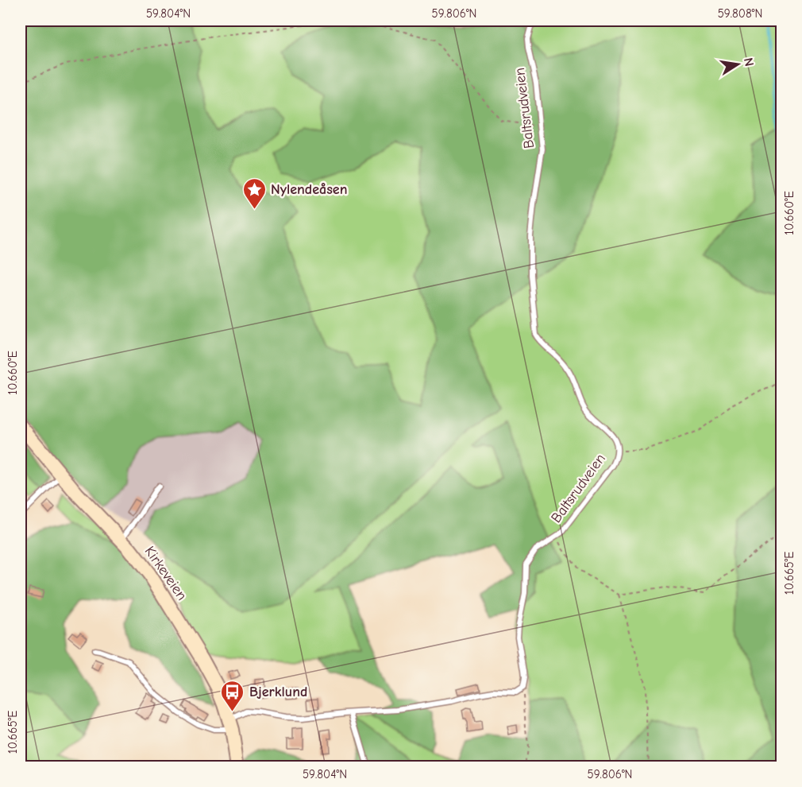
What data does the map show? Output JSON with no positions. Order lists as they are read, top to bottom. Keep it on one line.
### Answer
{"streets":{"main road":["Kirkeveien"],"lane":["Baltsrudveien"]},"places":{"place":["Nylendeåsen"],"bus stop":["Bjerklund"]},"north":"right","coordinates":["59.804°N","59.806°N","59.808°N","10.660°E","10.665°E"]}
